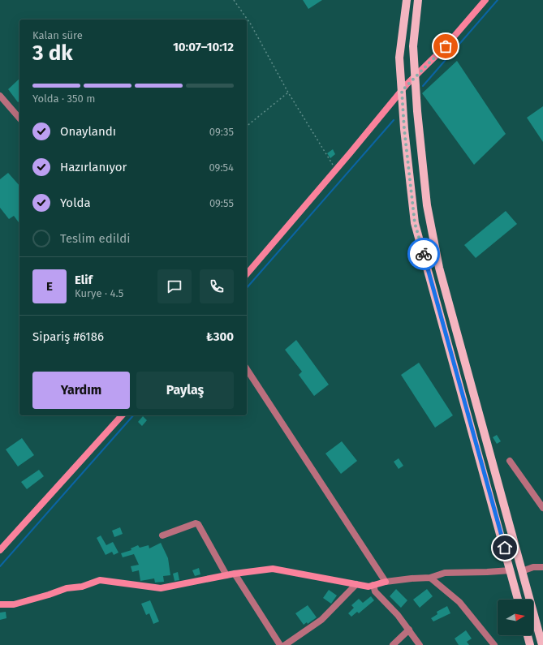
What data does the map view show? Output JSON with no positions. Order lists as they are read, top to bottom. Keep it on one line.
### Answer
{"north":"right","page":{"heading":["3 dk","Kalan süre","10:07–10:12"],"panel":["Elif","Kurye · 4.5","Sipariş #6186","₺300"],"bar":"Yolda · 350 m","list":[["Onaylandı","09:35"],["Hazırlanıyor","09:54"],["Yolda","09:55"],"Teslim edildi"],"round":"E","buttons":["Yardım","Paylaş"]}}
